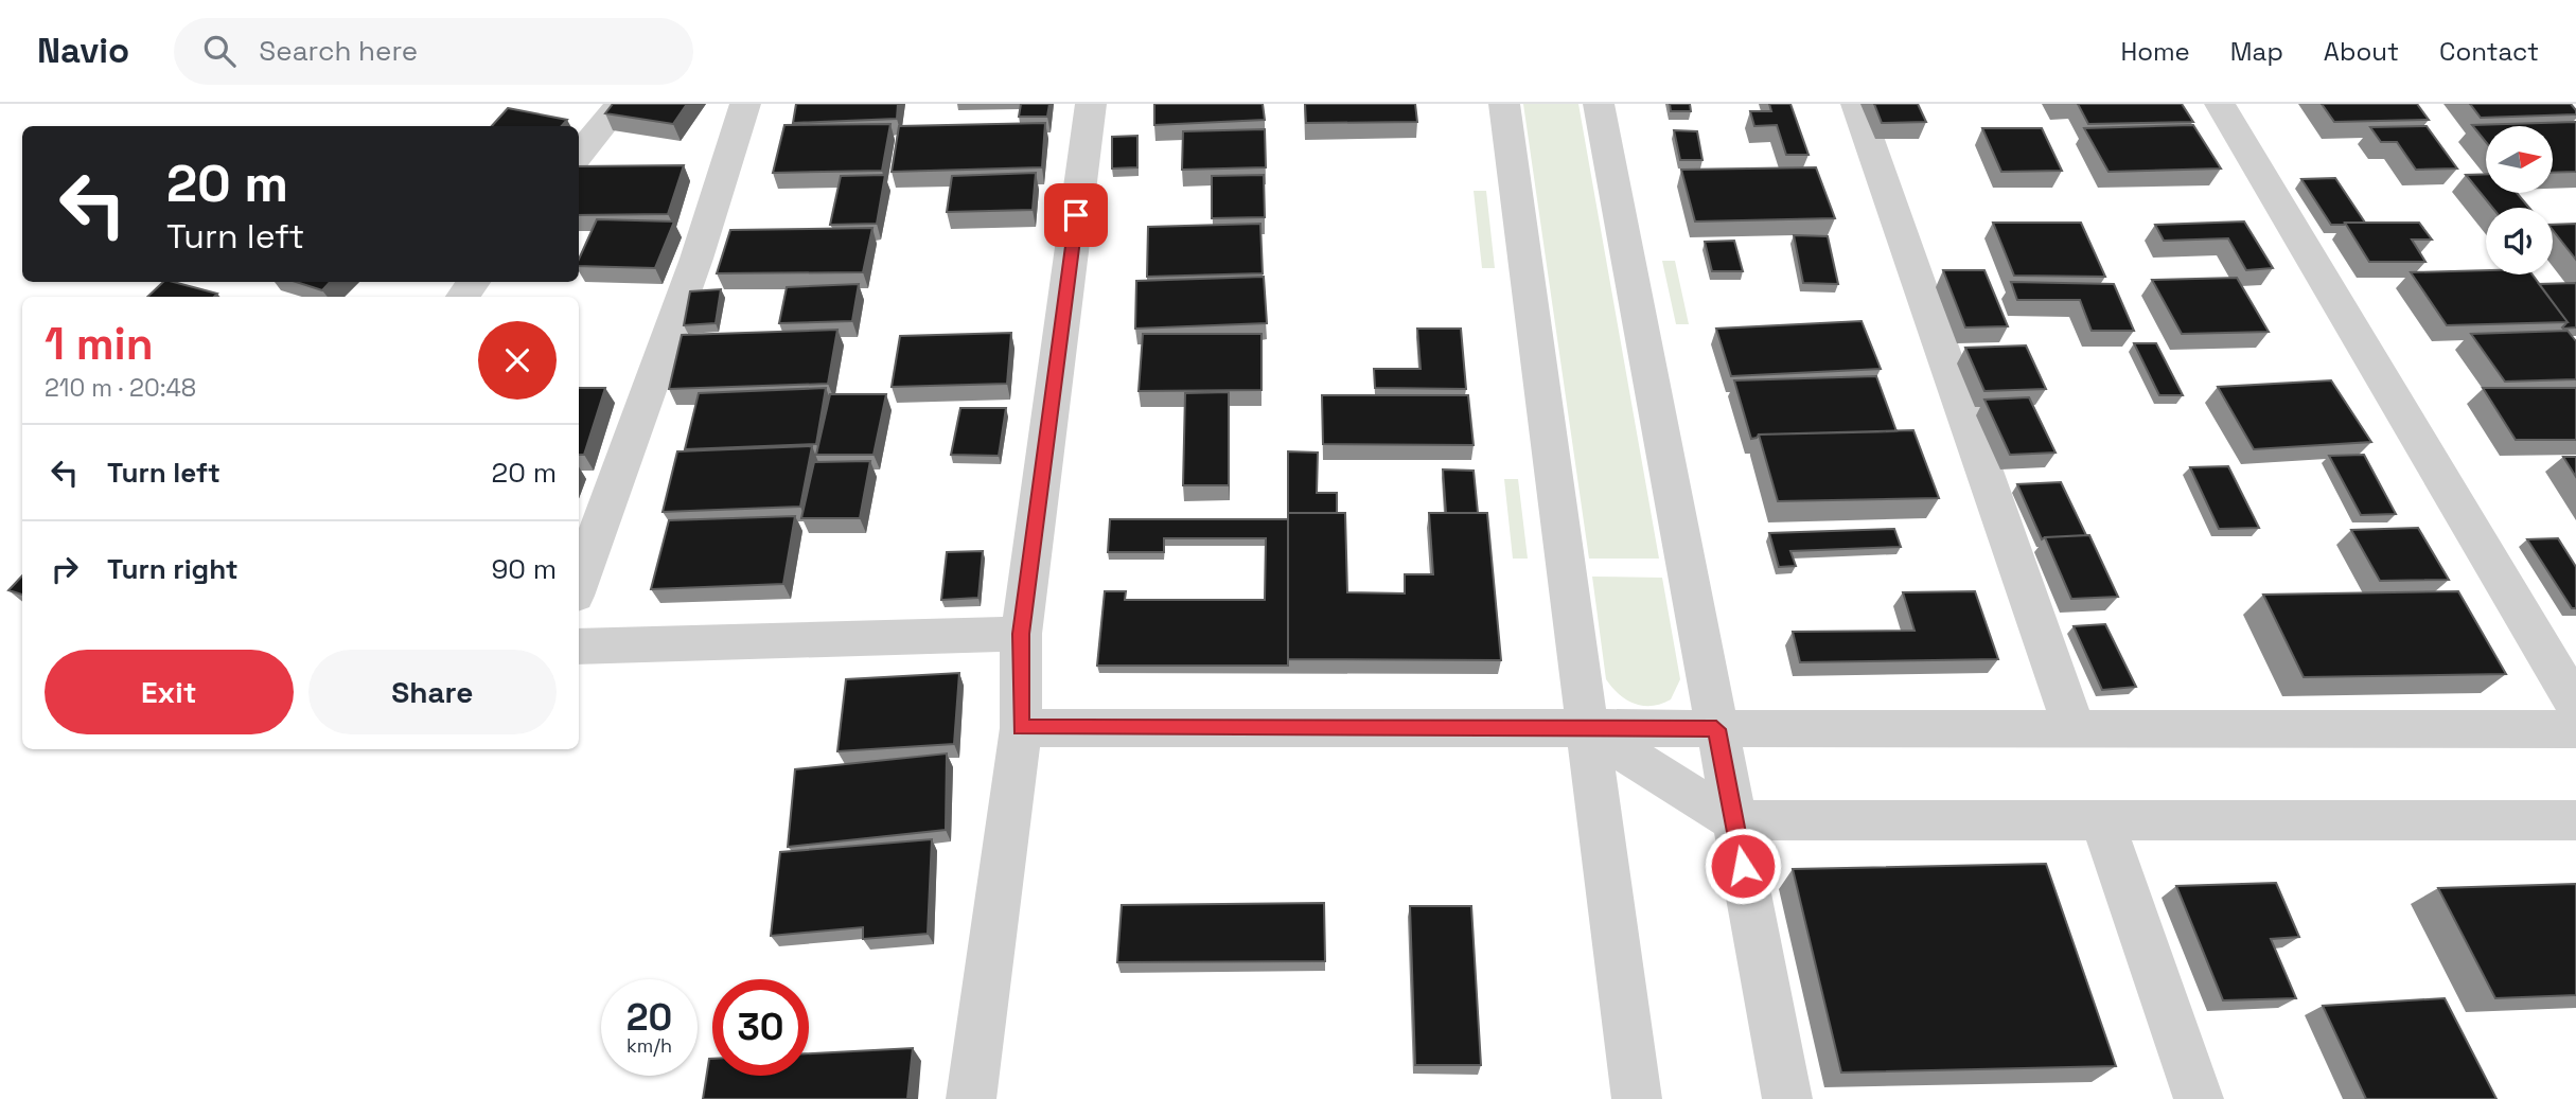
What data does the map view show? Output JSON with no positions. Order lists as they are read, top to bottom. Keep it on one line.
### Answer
{"north":"right","page":{"header":"Navio","search":"Search here","nav":["Home","Map","About","Contact"],"turn":["20 m","Turn left"],"heading":["1 min","210 m · 20:48"],"list":[{"name":"Turn left","value":"20 m"},{"name":"Turn right","value":"90 m"}],"buttons":["Exit","Share"],"speed":"20 km/h","limit":"30"}}
